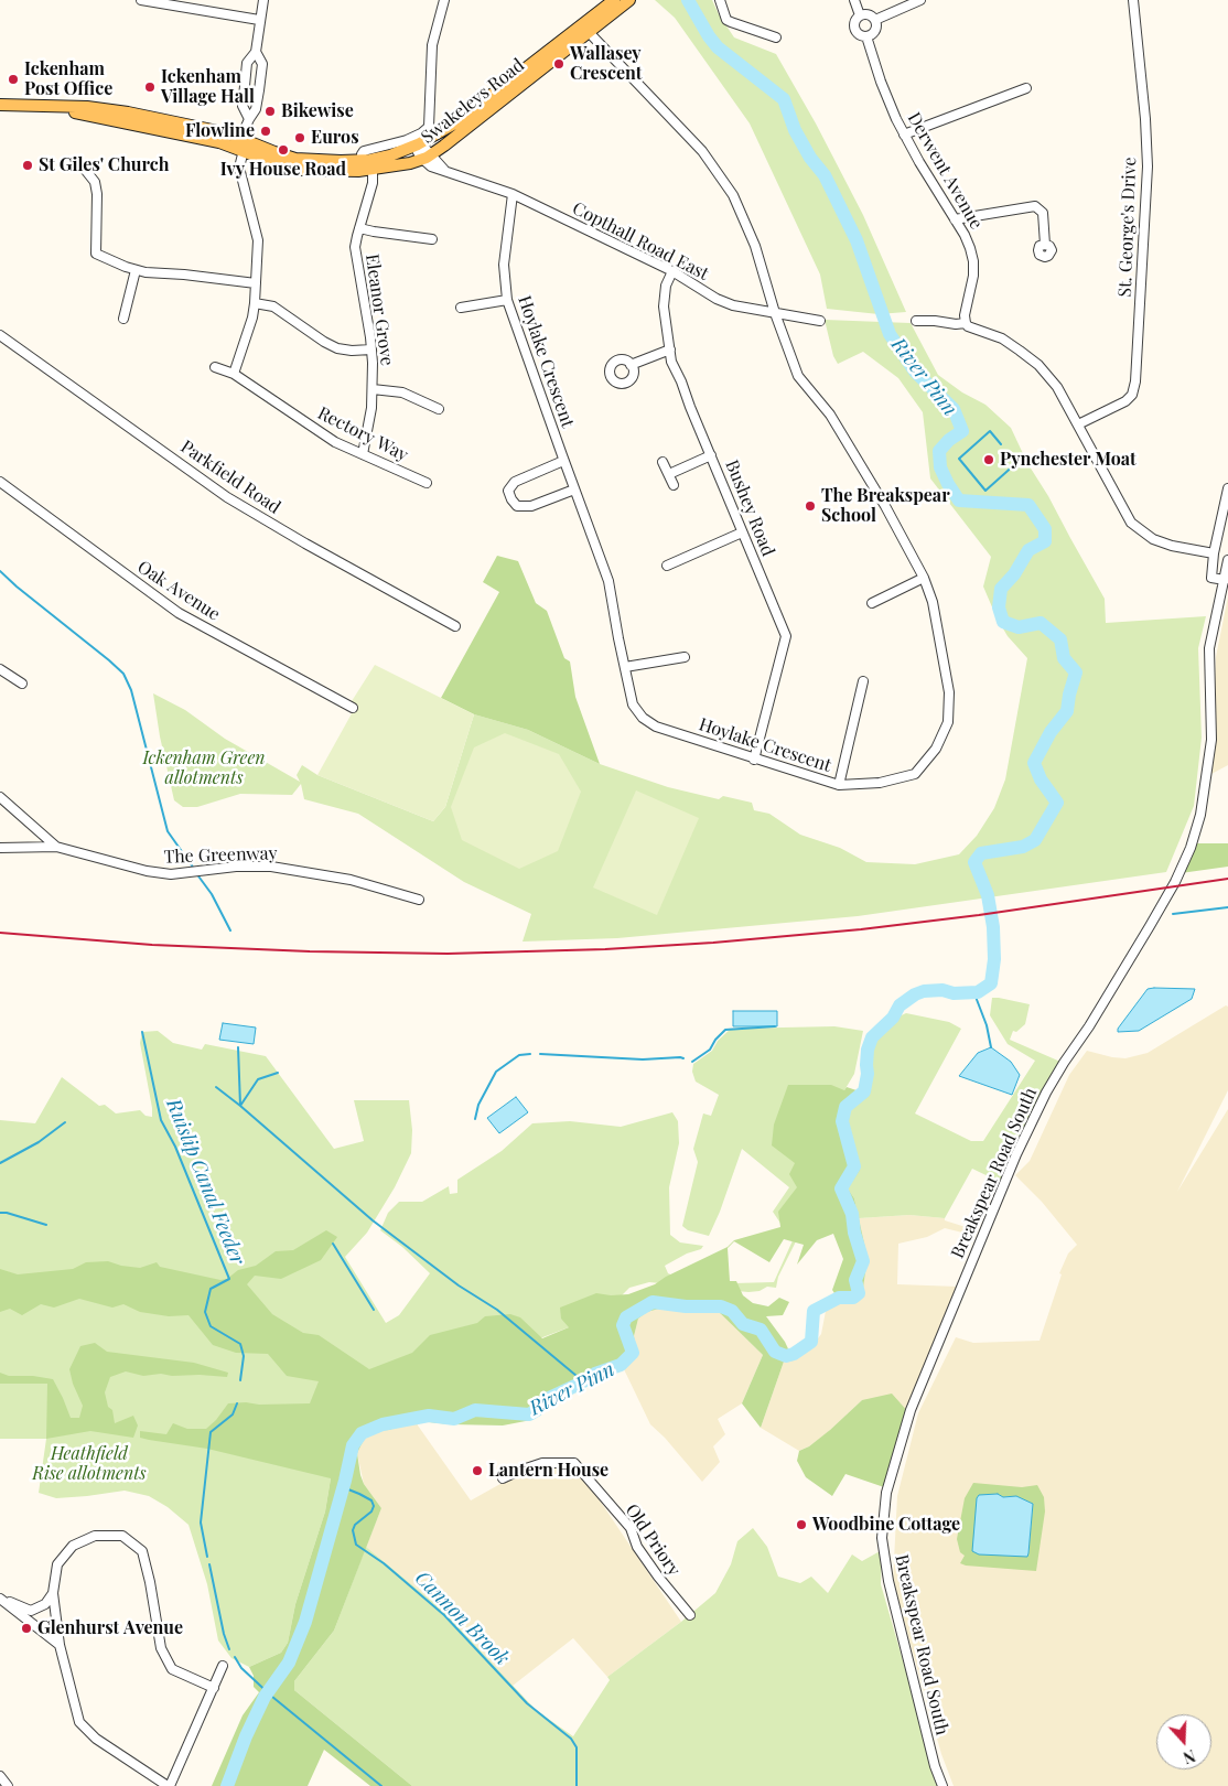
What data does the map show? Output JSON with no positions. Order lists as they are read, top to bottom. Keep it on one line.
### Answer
{"streets":{"main road":["Swakeleys Road"],"street":["Derwent Avenue","St. George's Drive","Copthall Road East","Eleanor Grove","Hoylake Crescent","Rectory Way","Parkfield Road","Bushey Road","Oak Avenue","The Greenway","Breakspear Road South","Old Priory"]},"crossings":[["Swakeleys Road","Copthall Road East"],["Swakeleys Road","Eleanor Grove"],["Copthall Road East","Hoylake Crescent"],["Copthall Road East","Bushey Road"],["Eleanor Grove","Rectory Way"],["Hoylake Crescent","Bushey Road"]],"water":["River Pinn","Ruislip Canal Feeder","Cannon Brook"],"parks":["Ickenham Green allotments","Heathfield Rise allotments"],"places":["Wallasey Crescent","Ickenham Post Office","Ickenham Village Hall","Bikewise","Flowline","Euros","Ivy House Road","St Giles' Church","Pynchester Moat","The Breakspear School","Lantern House","Woodbine Cottage","Glenhurst Avenue"],"north":"bottom"}
